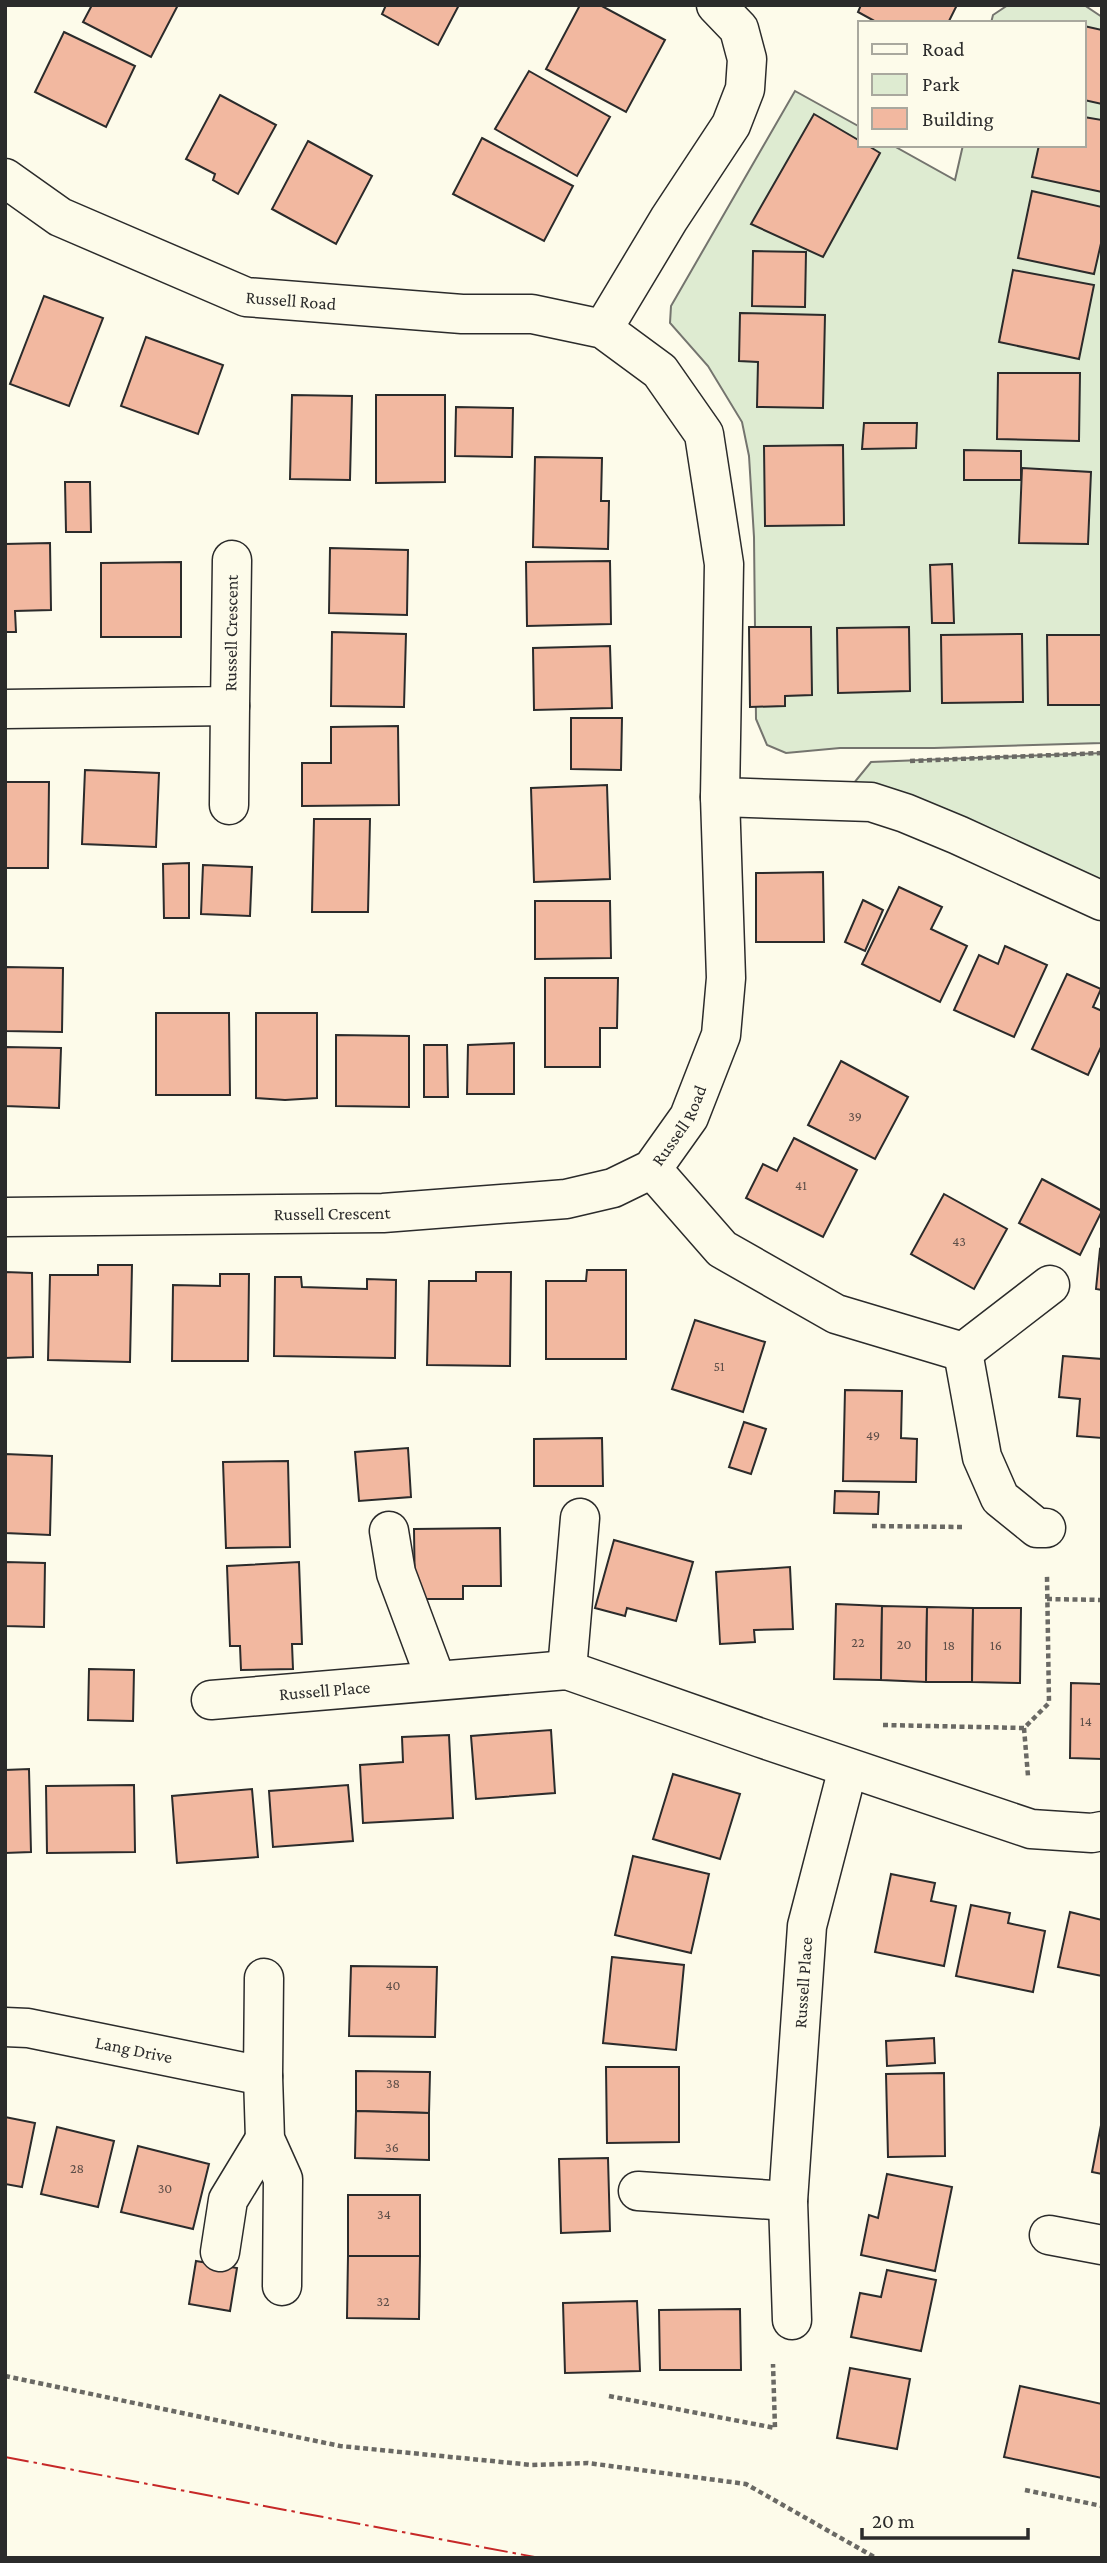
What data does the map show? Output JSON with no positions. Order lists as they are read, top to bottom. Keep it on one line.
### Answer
{"streets":{"street":["Russell Road","Russell Crescent","Russell Place","Lang Drive"]},"crossings":[["Russell Road","Russell Crescent"]],"house_numbers":["39","41","43","51","49","22","20","18","16","14","40","38","36","28","30","34","32"],"legend":["Road","Park","Building"],"scale_bar":"20 m"}
